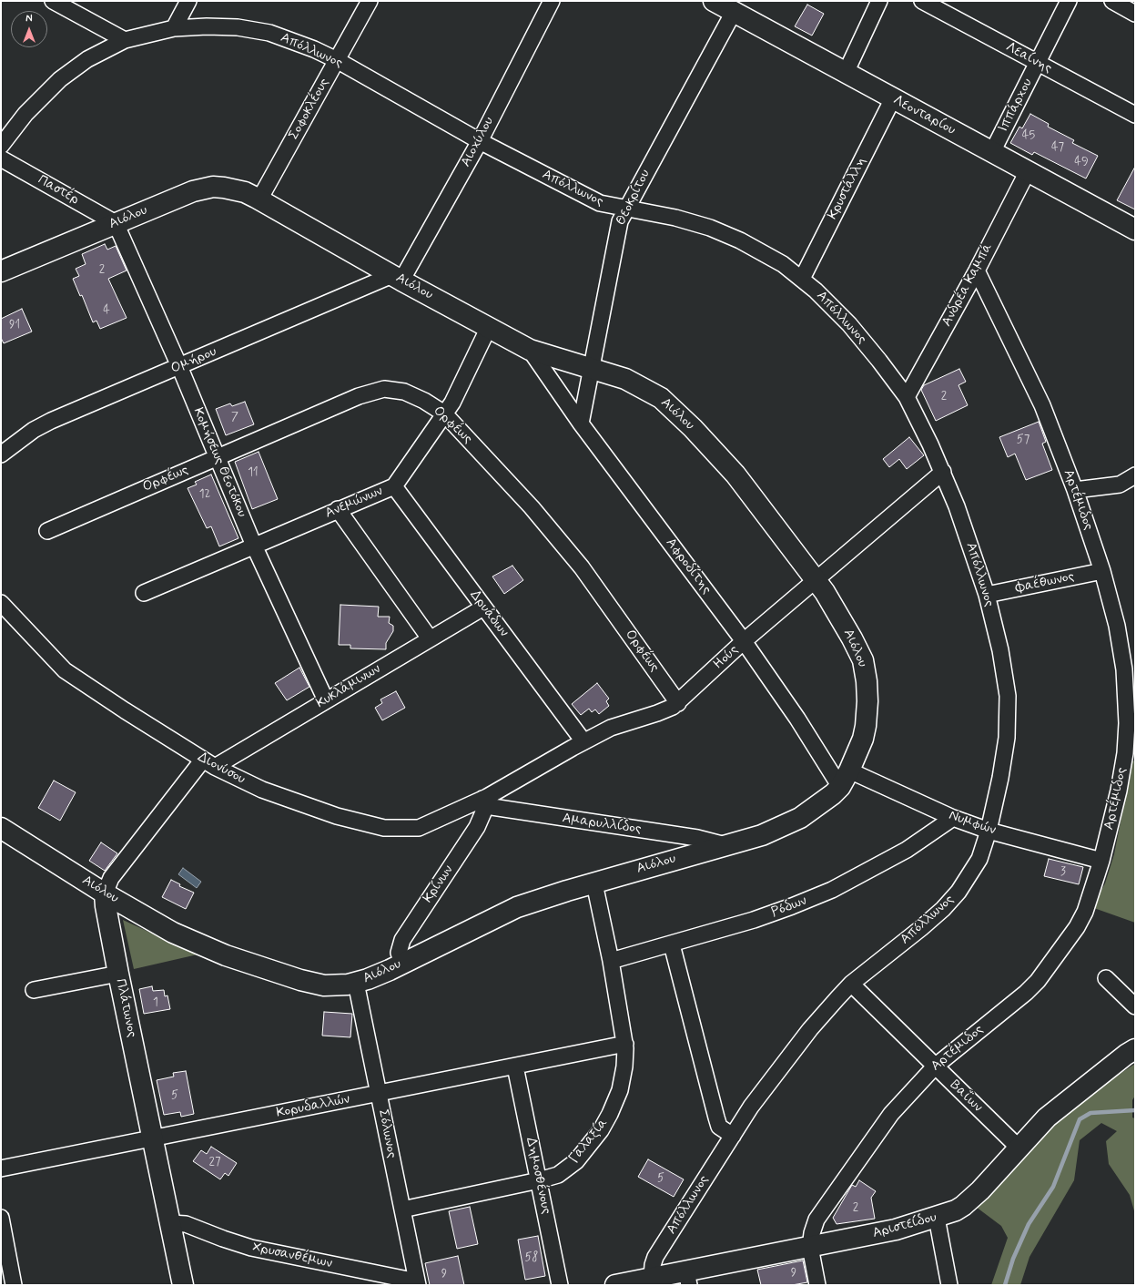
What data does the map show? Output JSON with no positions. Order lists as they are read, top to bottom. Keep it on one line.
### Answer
{"streets":{"street":["Απόλλωνος","Λεαίνης","Ιππάρχου","Σοφοκλέους","Λεονταρίου","Αιοχύλου","Κρυστάλλη","Παστέρ","Θεοκρίτου","Αιόλου","Ανδρέα Καμπά","Ομήρου","Ορφέως","Κομήσεως Θεοτόκου","Αρτέμιδος","Ανεμώνων","Αφροδίτης","Φαέθωνος","Δρυάδων","Ηούς","Κυκλάμινων","Διονύσου","Νυμφών","Αμαρυλλίδος","Κρίνων","Ρόδων","Πλάτωνος","Βαΐων","Κορυδαλλών","Σόλωνος","Γαλαξία","Δημοσθένους","Αριστείδου","Χρυσανθέμων"]},"crossings":[["Απόλλωνος","Σοφοκλέους"],["Απόλλωνος","Αιοχύλου"],["Απόλλωνος","Κρυστάλλη"],["Απόλλωνος","Θεοκρίτου"],["Απόλλωνος","Ανδρέα Καμπά"],["Απόλλωνος","Φαέθωνος"],["Απόλλωνος","Ηούς"],["Απόλλωνος","Νυμφών"],["Απόλλωνος","Βαΐων"],["Απόλλωνος","Αριστείδου"],["Λεαίνης","Ιππάρχου"],["Ιππάρχου","Λεονταρίου"],["Σοφοκλέους","Αιόλου"],["Λεονταρίου","Κρυστάλλη"],["Λεονταρίου","Θεοκρίτου"],["Λεονταρίου","Ανδρέα Καμπά"],["Αιοχύλου","Αιόλου"],["Αιοχύλου","Ομήρου"],["Παστέρ","Αιόλου"],["Παστέρ","Κομήσεως Θεοτόκου"],["Θεοκρίτου","Αιόλου"],["Θεοκρίτου","Αφροδίτης"],["Αιόλου","Ομήρου"],["Αιόλου","Κομήσεως Θεοτόκου"],["Αιόλου","Ανεμώνων"],["Αιόλου","Αφροδίτης"],["Αιόλου","Ηούς"],["Αιόλου","Νυμφών"],["Αιόλου","Αμαρυλλίδος"],["Αιόλου","Κρίνων"],["Αιόλου","Πλάτωνος"],["Αιόλου","Σόλωνος"],["Αιόλου","Γαλαξία"],["Ανδρέα Καμπά","Αρτέμιδος"],["Ομήρου","Κομήσεως Θεοτόκου"],["Ορφέως","Κομήσεως Θεοτόκου"],["Ορφέως","Ανεμώνων"],["Ορφέως","Ηούς"],["Κομήσεως Θεοτόκου","Ανεμώνων"],["Κομήσεως Θεοτόκου","Κυκλάμινων"],["Αρτέμιδος","Φαέθωνος"],["Αρτέμιδος","Νυμφών"],["Αρτέμιδος","Βαΐων"],["Αρτέμιδος","Αριστείδου"],["Ανεμώνων","Δρυάδων"],["Αφροδίτης","Ηούς"],["Αφροδίτης","Νυμφών"],["Δρυάδων","Ηούς"],["Δρυάδων","Κυκλάμινων"],["Ηούς","Διονύσου"],["Ηούς","Αμαρυλλίδος"],["Ηούς","Κρίνων"],["Κυκλάμινων","Διονύσου"],["Κυκλάμινων","Πλάτωνος"],["Διονύσου","Αμαρυλλίδος"],["Διονύσου","Κρίνων"],["Διονύσου","Πλάτωνος"],["Νυμφών","Ρόδων"],["Αμαρυλλίδος","Κρίνων"],["Ρόδων","Γαλαξία"],["Πλάτωνος","Κορυδαλλών"],["Πλάτωνος","Χρυσανθέμων"],["Βαΐων","Αριστείδου"],["Κορυδαλλών","Σόλωνος"],["Κορυδαλλών","Γαλαξία"],["Κορυδαλλών","Δημοσθένους"],["Σόλωνος","Γαλαξία"],["Σόλωνος","Χρυσανθέμων"],["Γαλαξία","Δημοσθένους"]],"house_numbers":["45","47","49","2","4","91","2","7","57","11","12","3","1","5","27","5","2","58","9","9"],"north":"top"}
